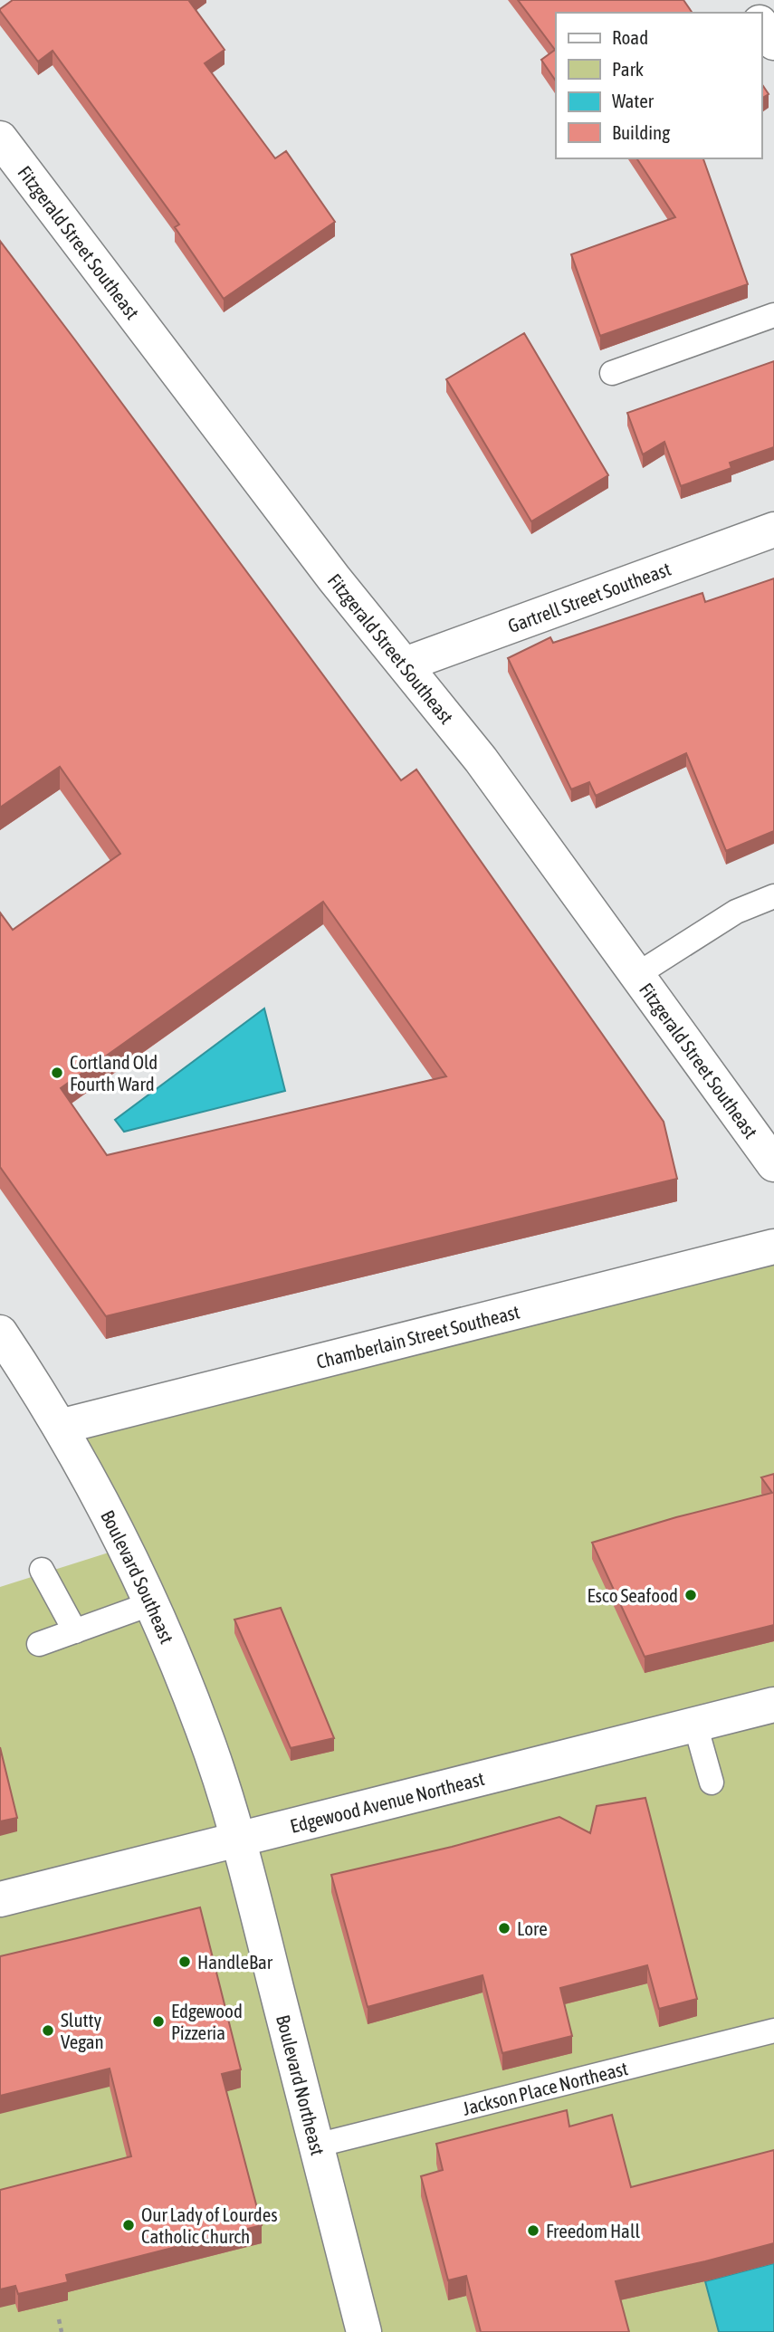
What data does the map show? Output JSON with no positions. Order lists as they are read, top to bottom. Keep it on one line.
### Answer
{"streets":{"street":["Fitzgerald Street Southeast","Gartrell Street Southeast","Chamberlain Street Southeast","Boulevard Southeast","Edgewood Avenue Northeast","Boulevard Northeast"],"lane":["Jackson Place Northeast"]},"crossings":[["Fitzgerald Street Southeast","Gartrell Street Southeast"],["Chamberlain Street Southeast","Boulevard Southeast"],["Boulevard Southeast","Edgewood Avenue Northeast"],["Boulevard Southeast","Boulevard Northeast"],["Edgewood Avenue Northeast","Boulevard Northeast"],["Boulevard Northeast","Jackson Place Northeast"]],"places":["Cortland Old Fourth Ward","Esco Seafood","Lore","HandleBar","Edgewood Pizzeria","Slutty Vegan","Our Lady of Lourdes Catholic Church","Freedom Hall"],"legend":["Road","Park","Water","Building"]}
